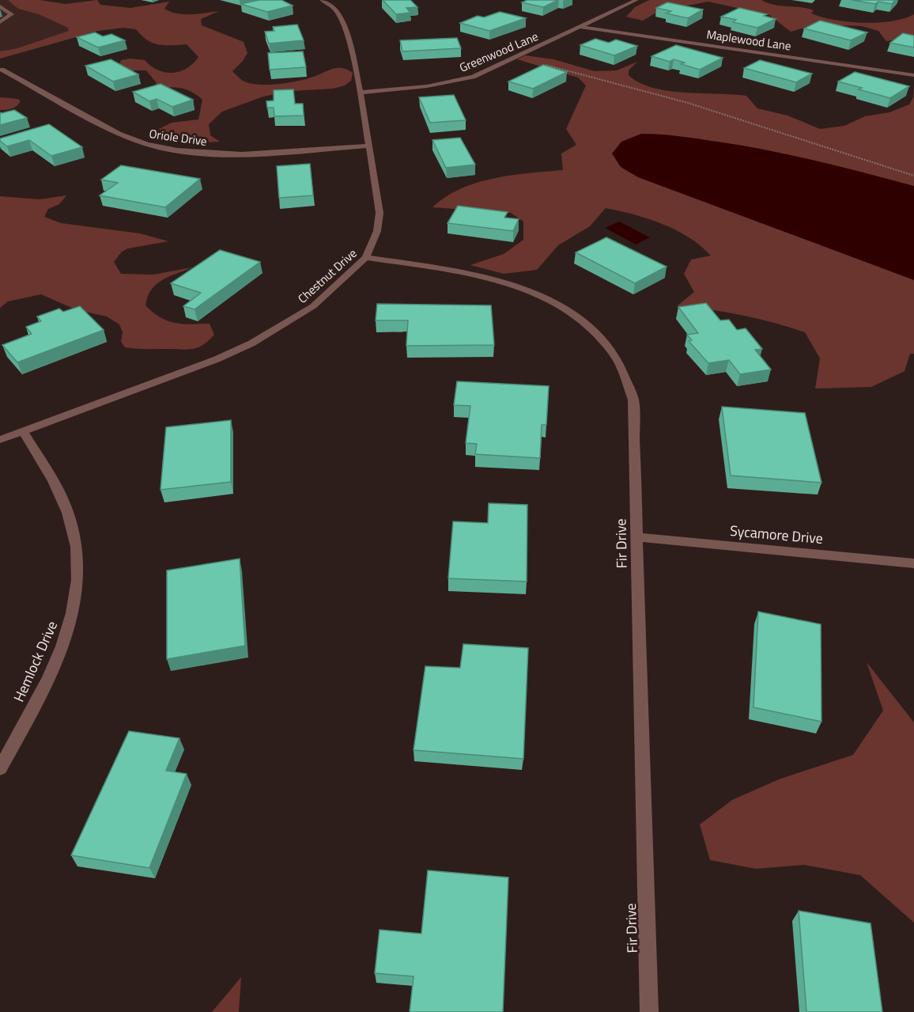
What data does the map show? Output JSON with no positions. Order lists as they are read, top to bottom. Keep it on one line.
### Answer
{"streets":{"street":["Maplewood Lane","Greenwood Lane","Oriole Drive","Chestnut Drive","Sycamore Drive","Fir Drive","Hemlock Drive"]},"crossings":[["Maplewood Lane","Greenwood Lane"],["Greenwood Lane","Chestnut Drive"],["Oriole Drive","Chestnut Drive"],["Chestnut Drive","Fir Drive"],["Chestnut Drive","Hemlock Drive"],["Sycamore Drive","Fir Drive"]]}
